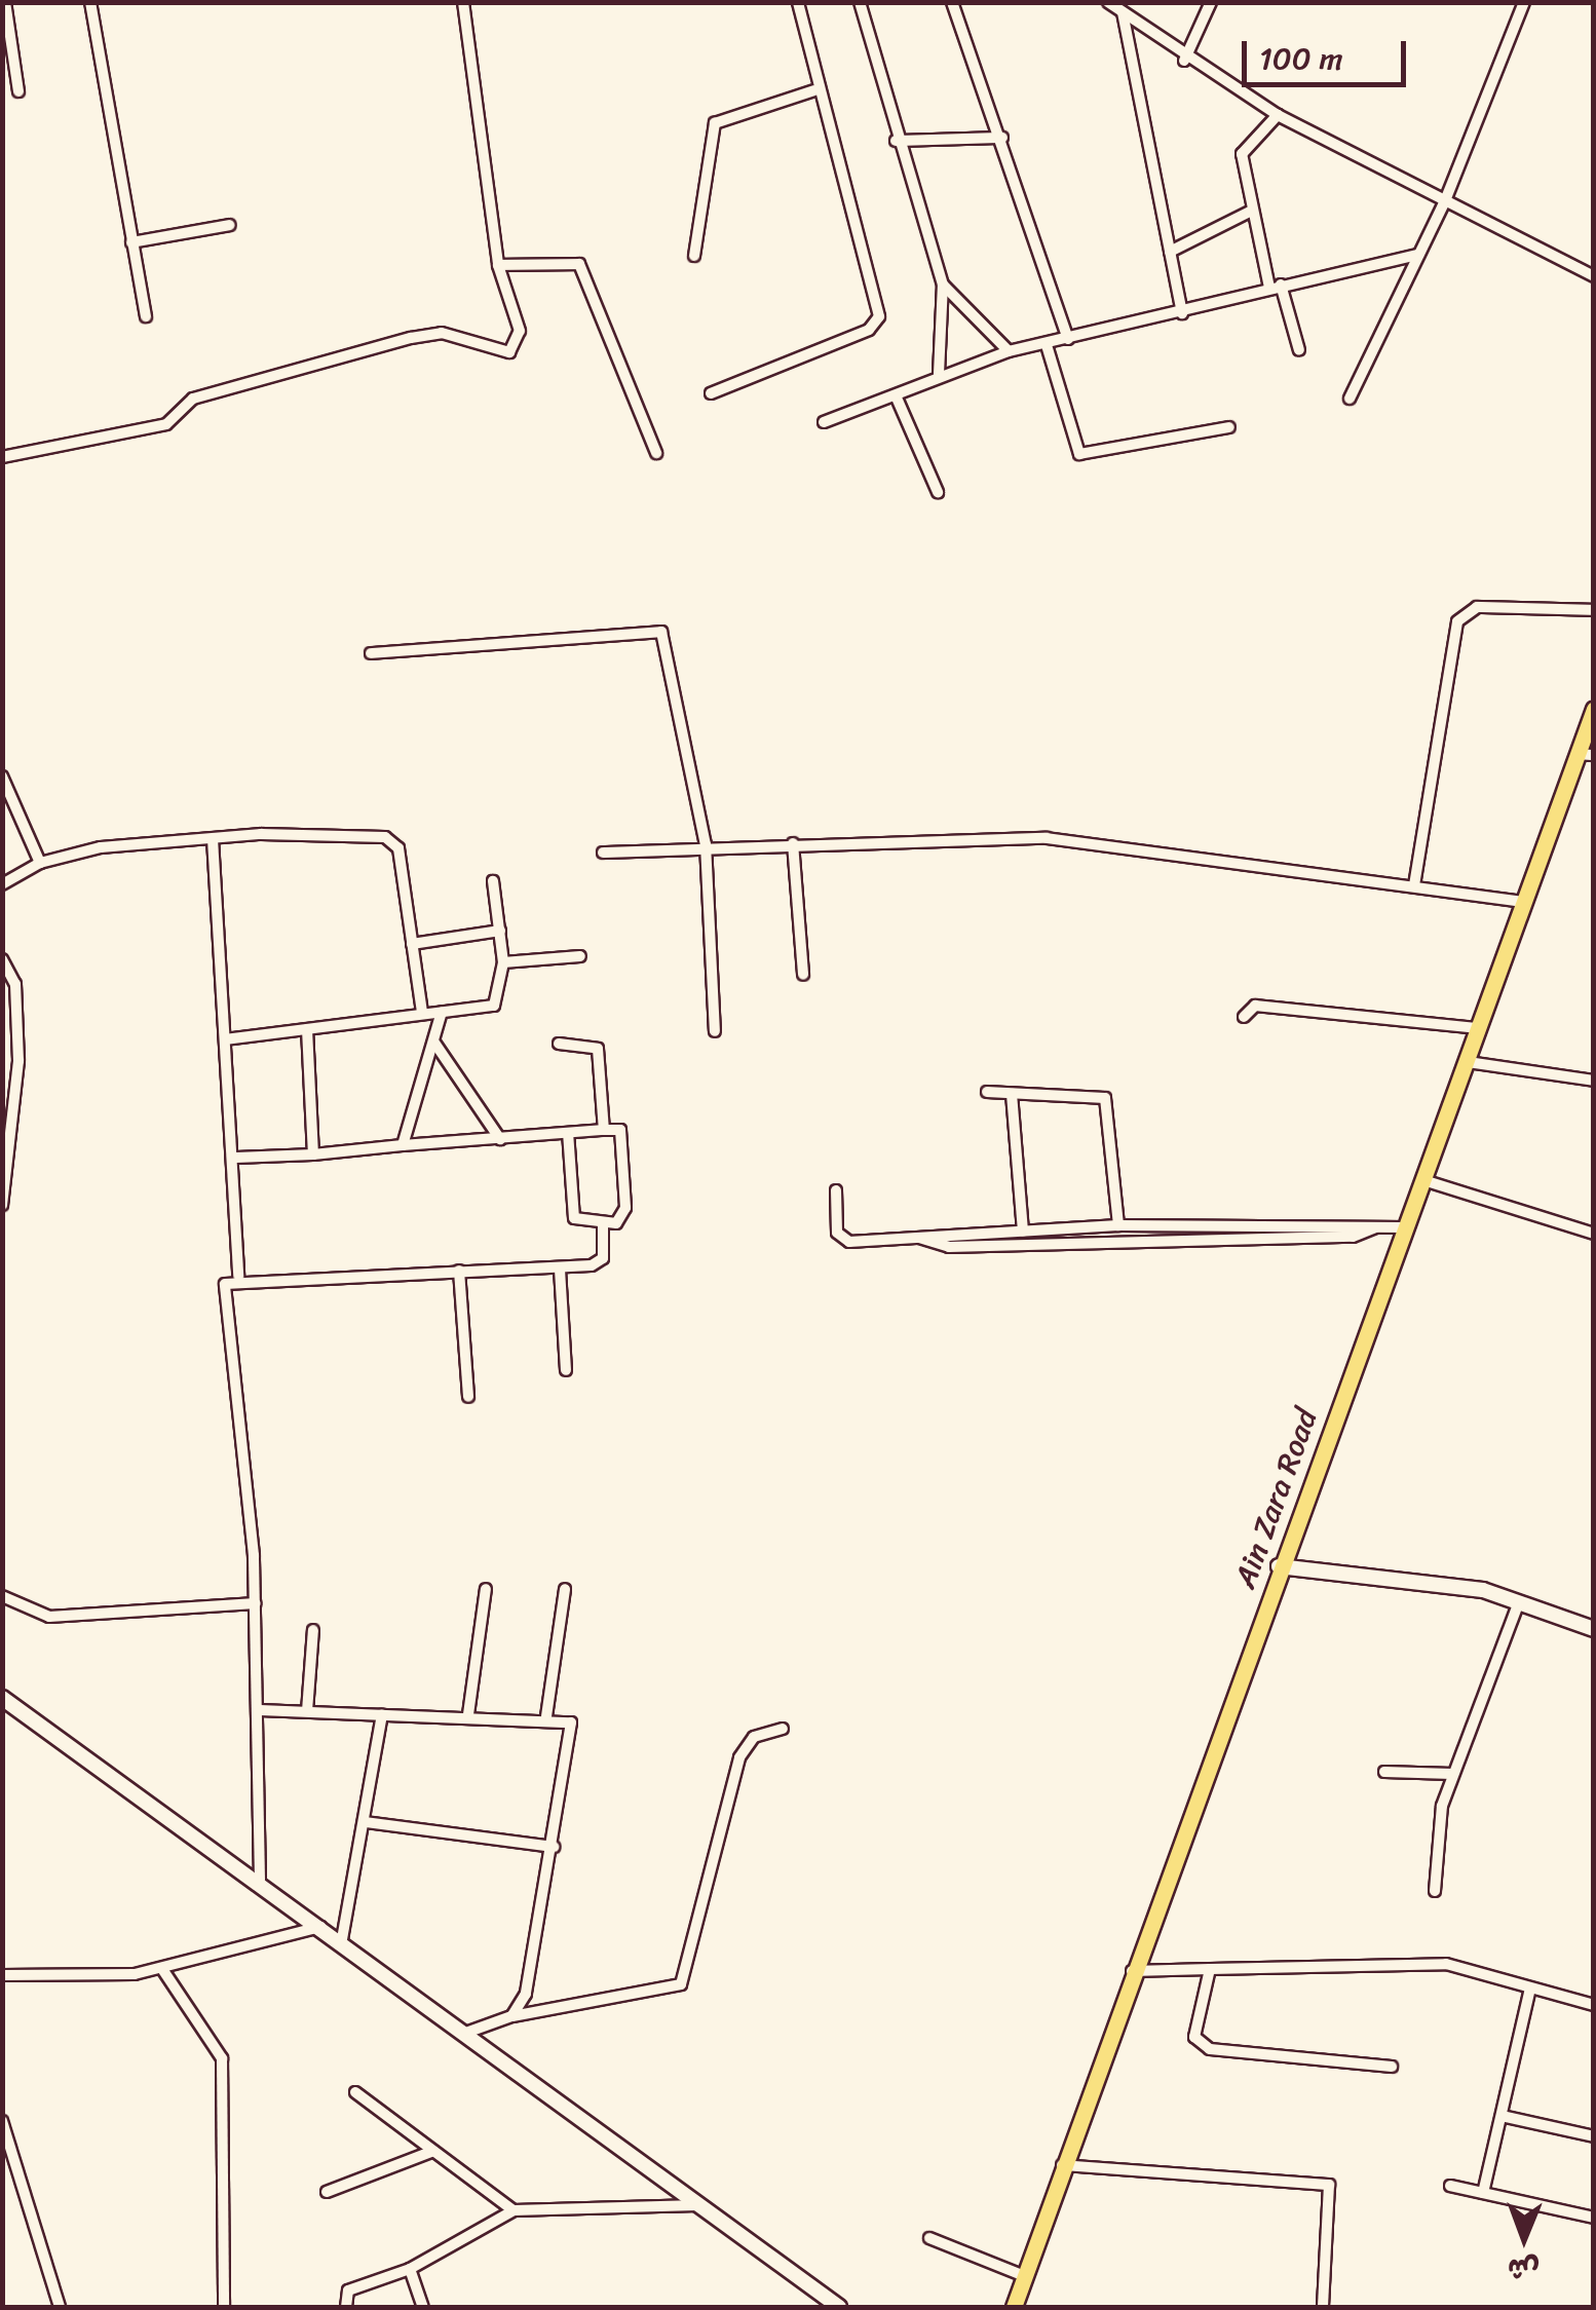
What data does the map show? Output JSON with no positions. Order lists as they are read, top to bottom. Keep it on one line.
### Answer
{"streets":{"main road":["Ain Zara Road"]},"scale_bar":"100 m","north":"bottom"}
